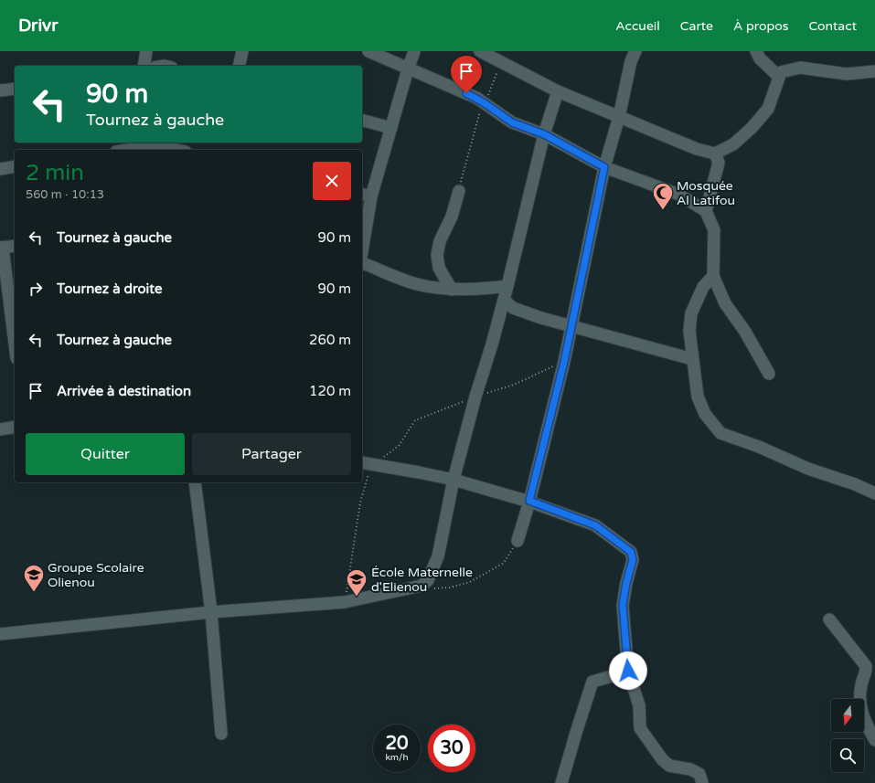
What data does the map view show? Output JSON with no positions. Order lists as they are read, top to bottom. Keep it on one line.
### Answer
{"places":{"mosque":["Mosquée Al Latifou"],"school or university":["Groupe Scolaire Olienou","École Maternelle d'Elienou"]},"north":"bottom","page":{"header":"Drivr","nav":["Accueil","Carte","À propos","Contact"],"turn":["90 m","Tournez à gauche"],"heading":["2 min","560 m · 10:13"],"list":[{"name":"Tournez à gauche","value":"90 m"},{"name":"Tournez à droite","value":"90 m"},{"name":"Tournez à gauche","value":"260 m"},{"name":"Arrivée à destination","value":"120 m"}],"buttons":["Quitter","Partager"],"speed":"20 km/h","limit":"30"}}
